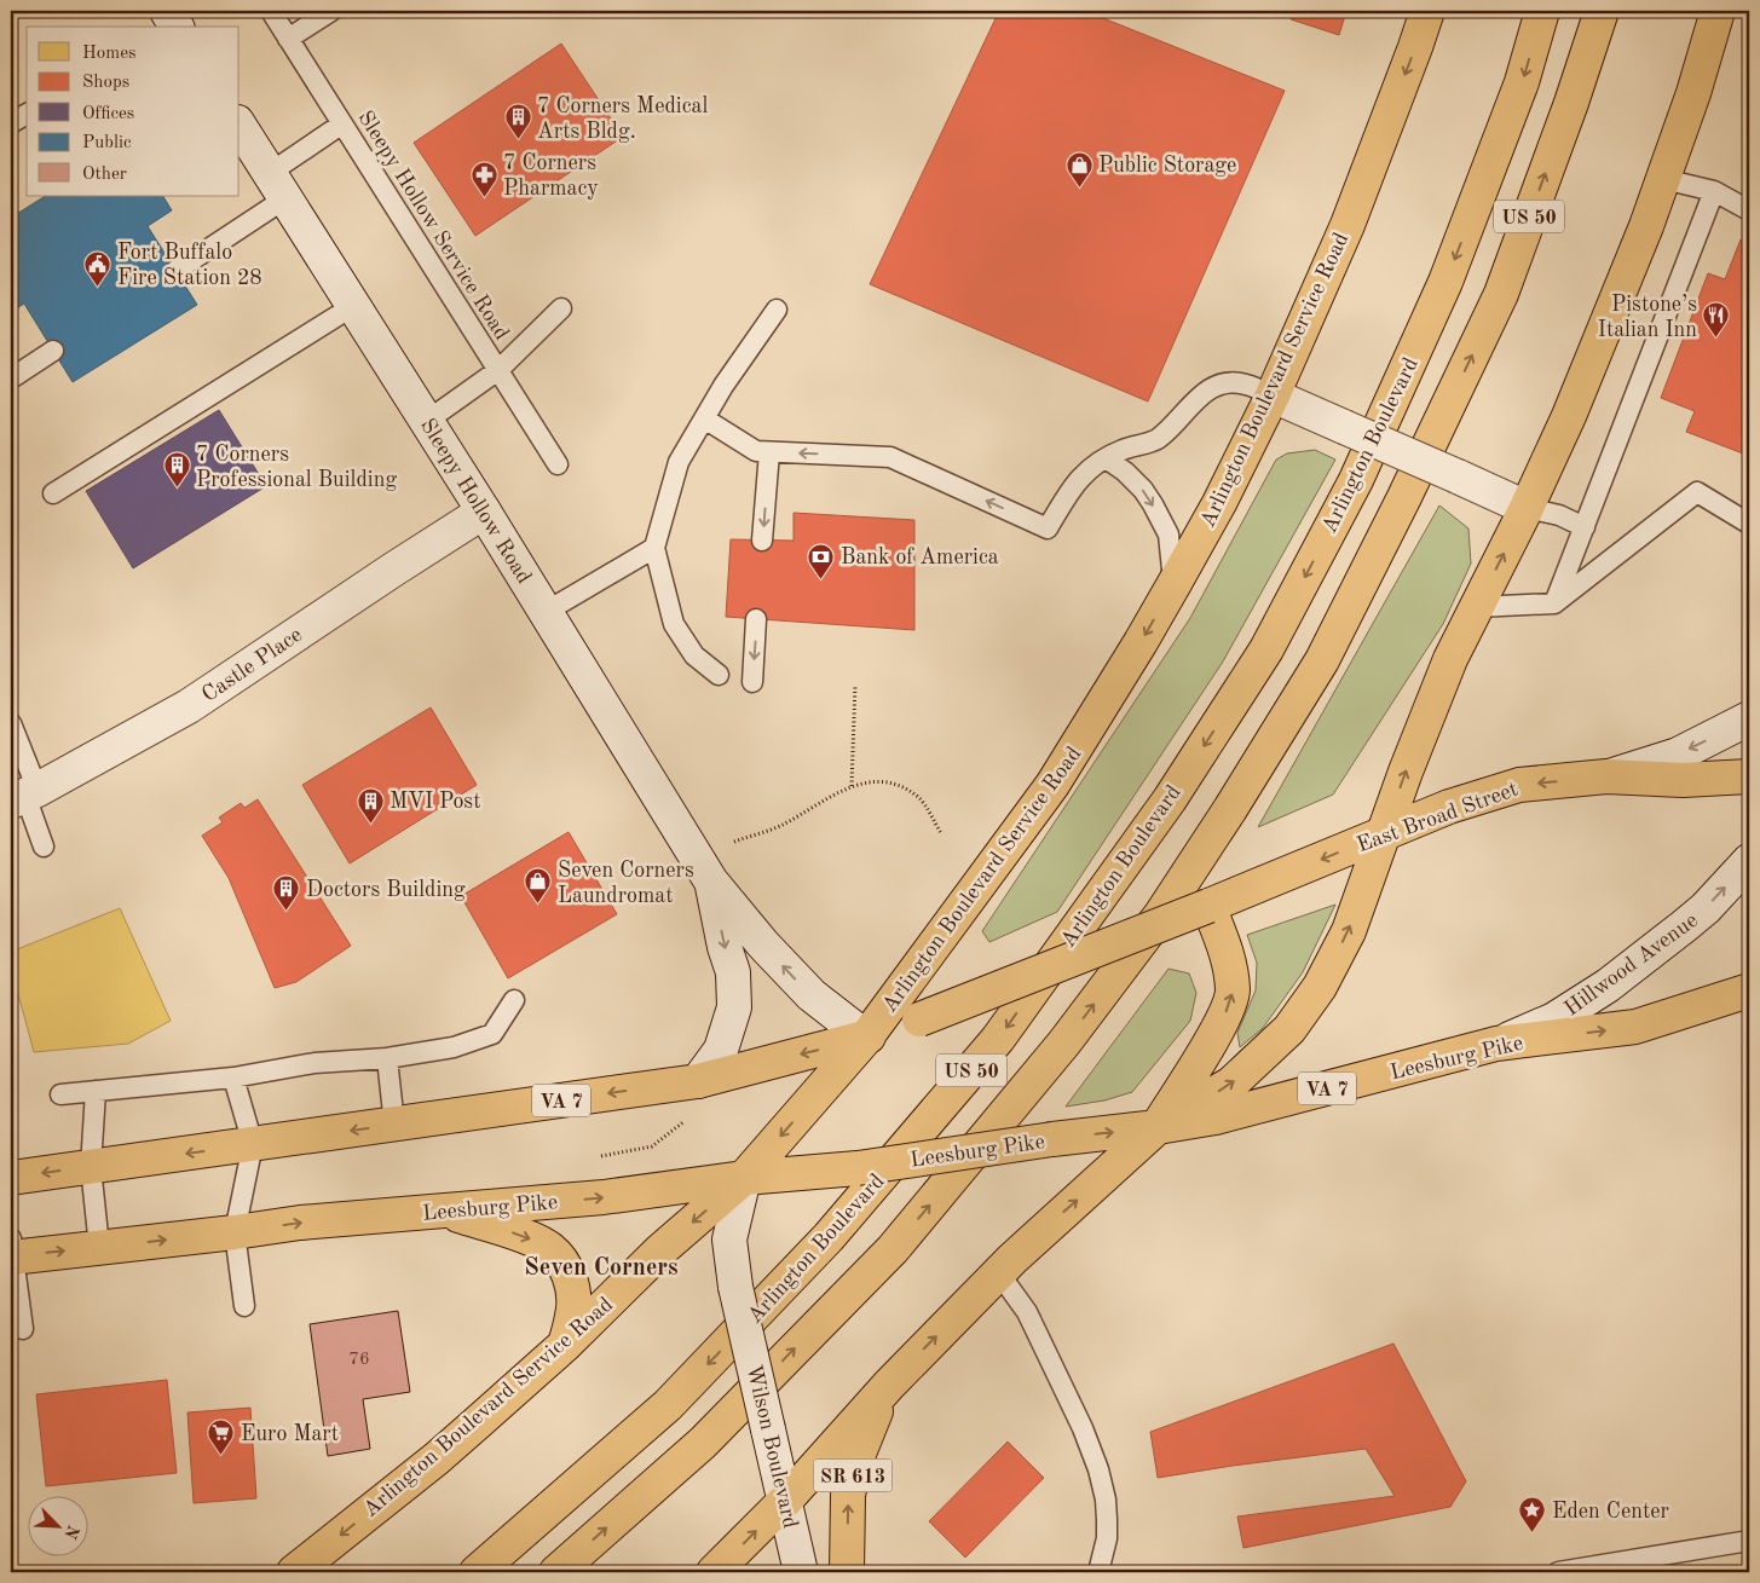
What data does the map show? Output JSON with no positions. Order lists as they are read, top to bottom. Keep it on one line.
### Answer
{"streets":{"main road":["US 50","Arlington Boulevard Service Road","Arlington Boulevard","Sleepy Hollow Road","Castle Place","East Broad Street","Hillwood Avenue","Leesburg Pike","VA 7","Wilson Boulevard","SR 613"],"lane":["Sleepy Hollow Service Road"]},"crossings":[["Arlington Boulevard Service Road","Sleepy Hollow Road"],["Arlington Boulevard Service Road","Leesburg Pike"],["Arlington Boulevard Service Road","VA 7"],["Arlington Boulevard Service Road","Wilson Boulevard"],["Sleepy Hollow Road","Castle Place"],["Sleepy Hollow Road","VA 7"],["East Broad Street","VA 7"],["Hillwood Avenue","Leesburg Pike"],["Leesburg Pike","Wilson Boulevard"]],"one_way":["East Broad Street","Hillwood Avenue"],"districts":["Seven Corners"],"places":{"building":["7 Corners Medical Arts Bldg.","7 Corners Professional Building","MVI Post","Doctors Building"],"shop":["Public Storage","Seven Corners Laundromat"],"pharmacy":["7 Corners Pharmacy"],"public building":["Fort Buffalo Fire Station 28"],"restaurant":["Pistone’s Italian Inn"],"bank":["Bank of America"],"supermarket":["Euro Mart"],"place":["Eden Center"]},"house_numbers":["76"],"legend":["Homes","Shops","Offices","Public","Other"],"north":"bottom right"}
